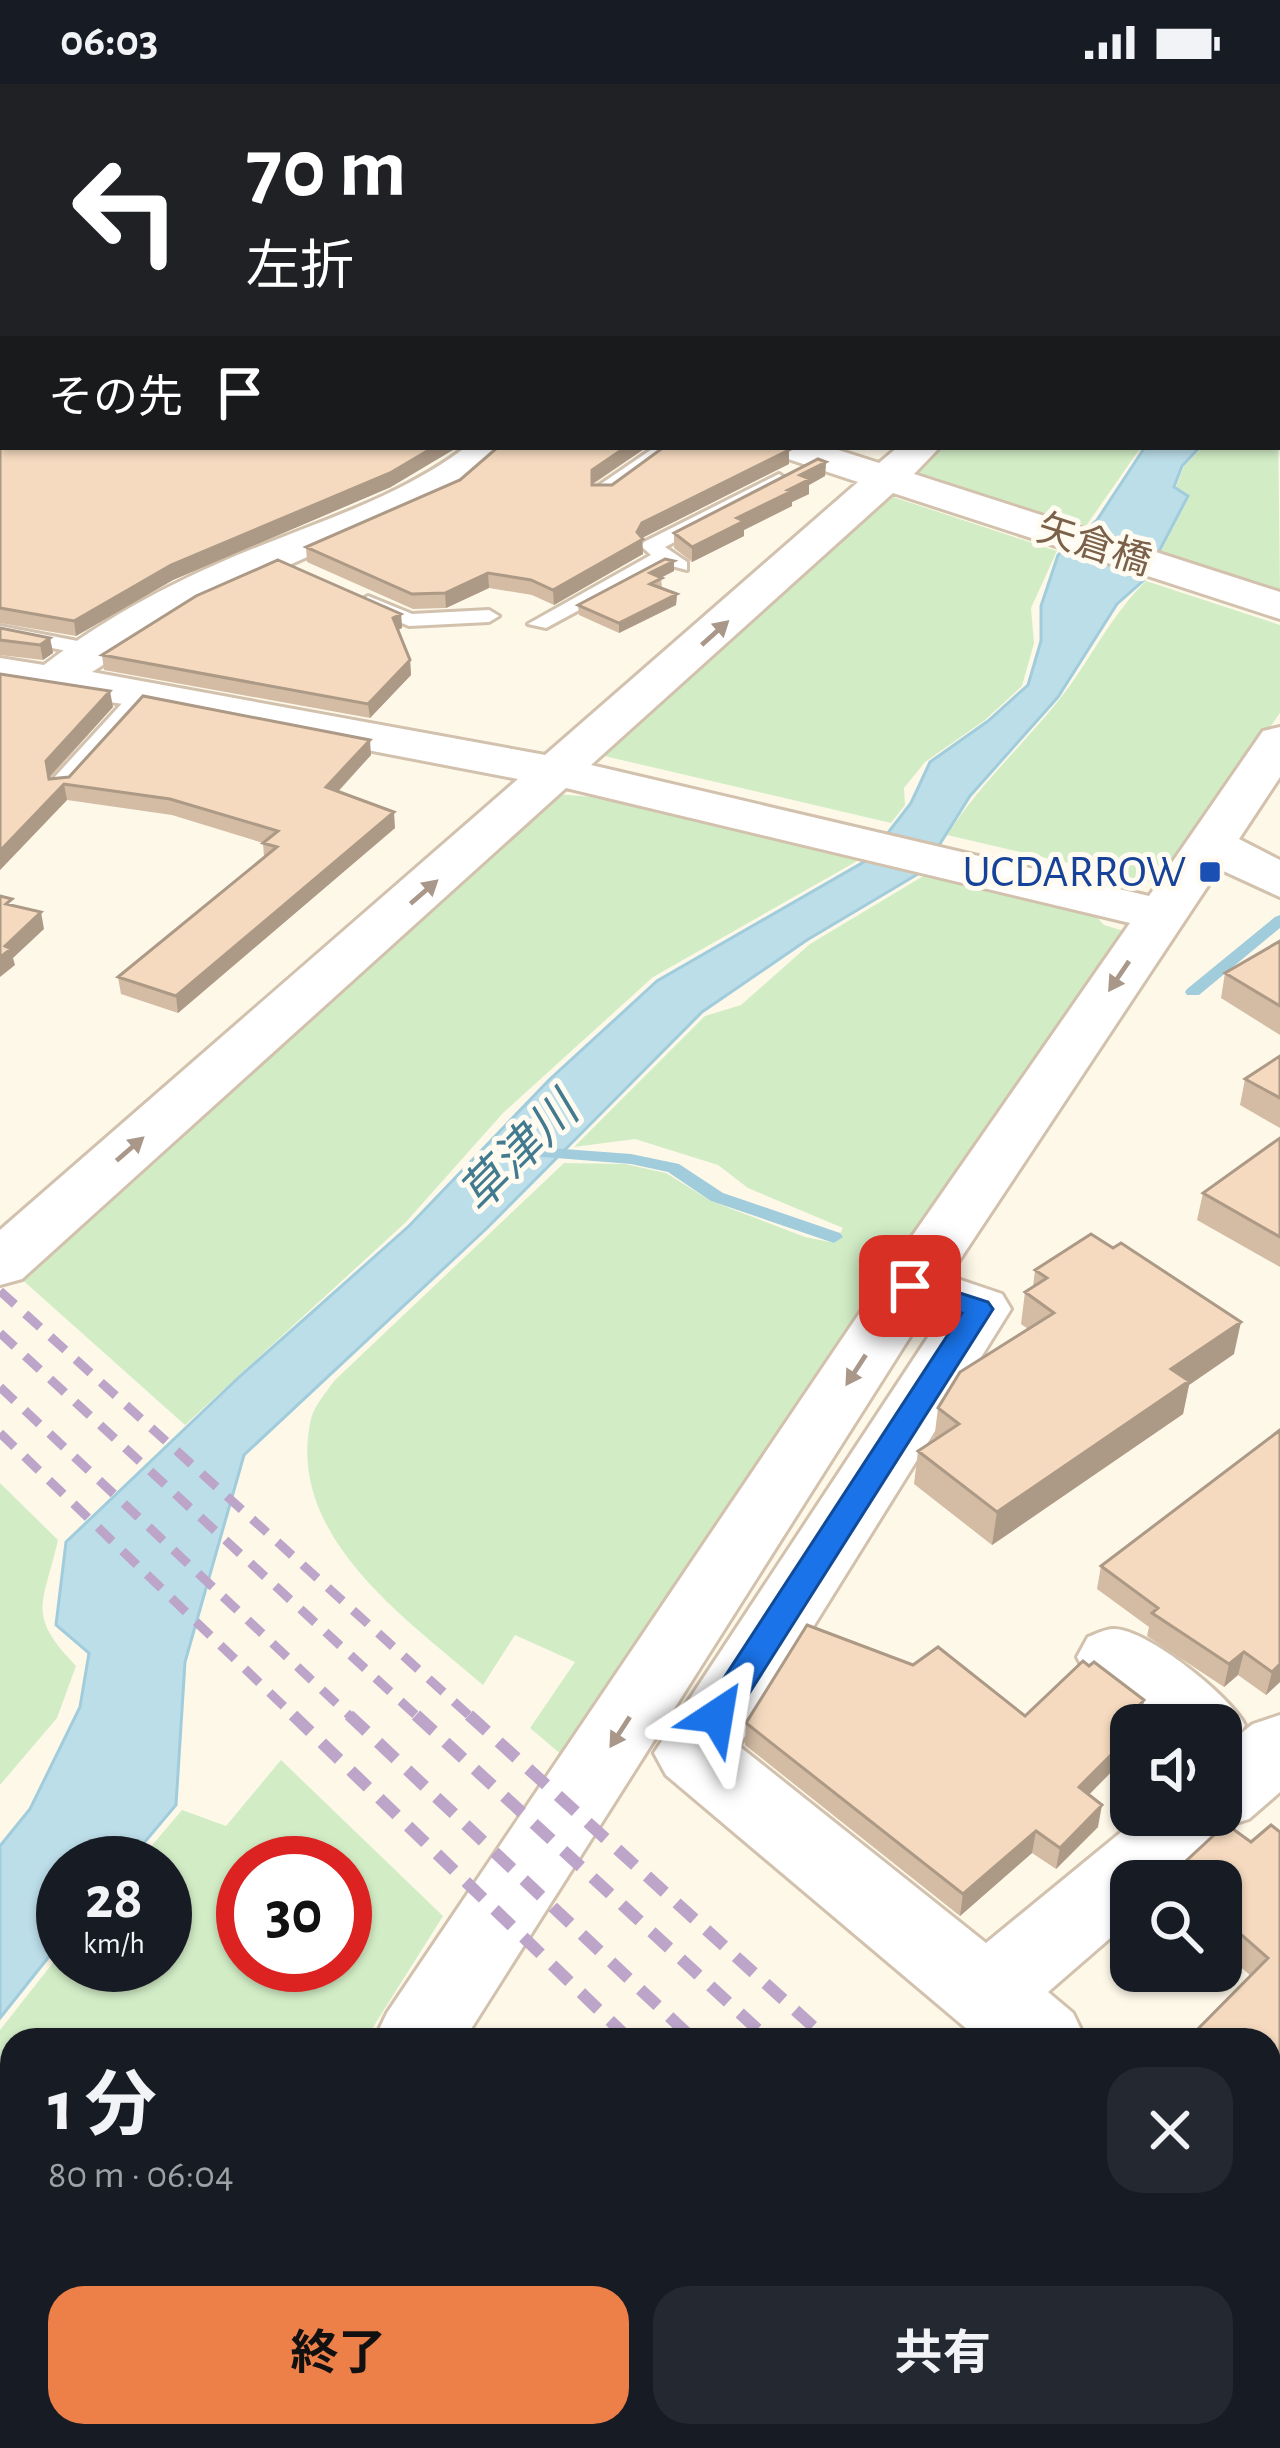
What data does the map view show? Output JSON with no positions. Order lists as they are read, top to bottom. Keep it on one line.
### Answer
{"streets":{"street":["矢倉橋"]},"water":["草津川"],"places":{"transit":["UCDARROW"]},"page":{"status":"06:03","turn":["70 m","左折"],"then":"その先","speed":"28 km/h","limit":"30","heading":["1 分","80 m · 06:04"],"buttons":["終了","共有"]}}
